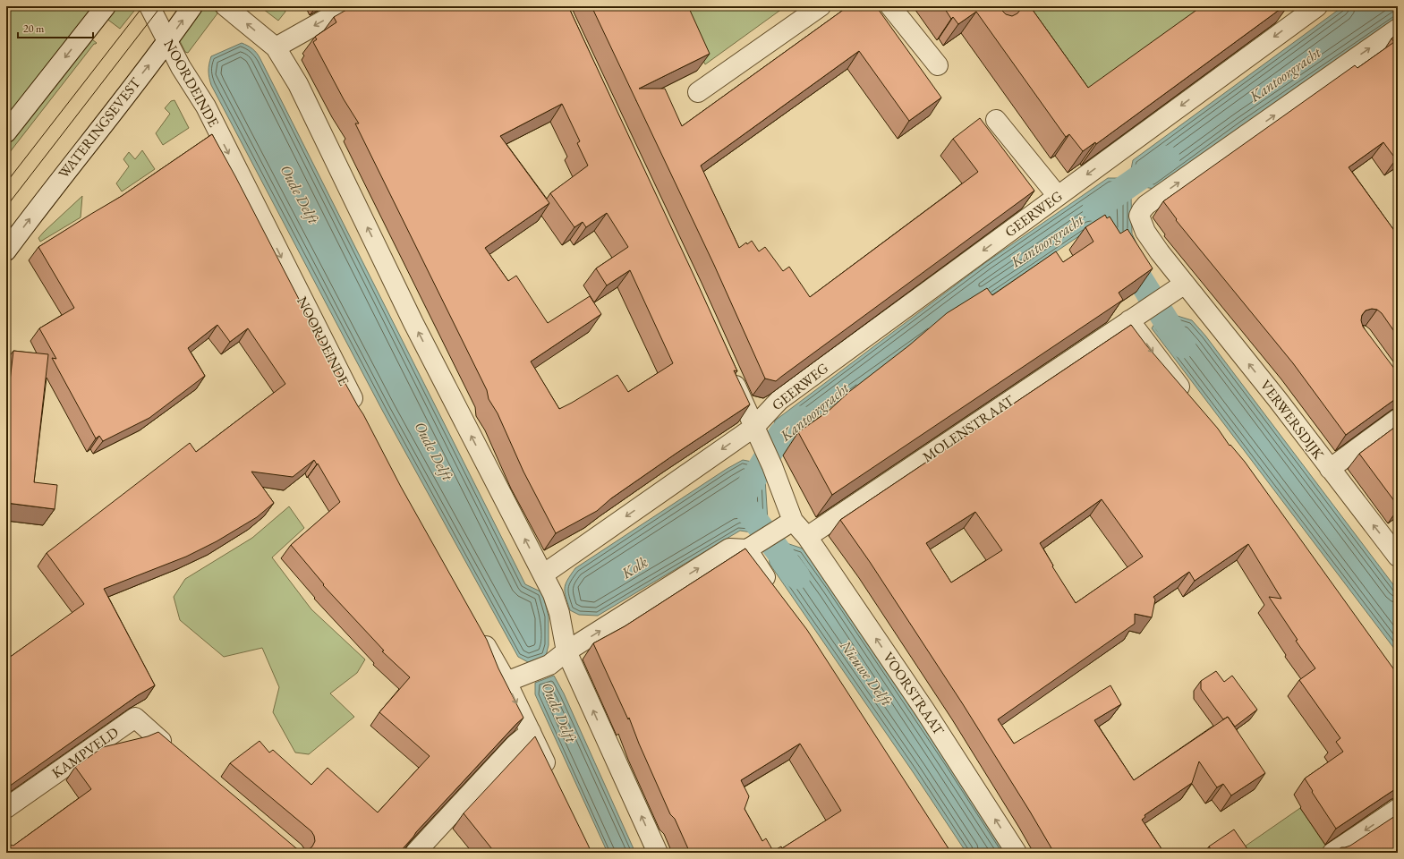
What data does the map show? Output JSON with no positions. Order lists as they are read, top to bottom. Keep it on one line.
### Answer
{"streets":{"street":["NOORDEINDE","WATERINGSEVEST","GEERWEG","VERWERSDIJK","MOLENSTRAAT","VOORSTRAAT","KAMPVELD"]},"crossings":[["NOORDEINDE","WATERINGSEVEST"],["MOLENSTRAAT","VOORSTRAAT"]],"one_way":["GEERWEG","VOORSTRAAT"],"water":["Kantoorgracht","Oude Delft","Kolk","Nieuwe Delft"],"scale_bar":"20 m"}
